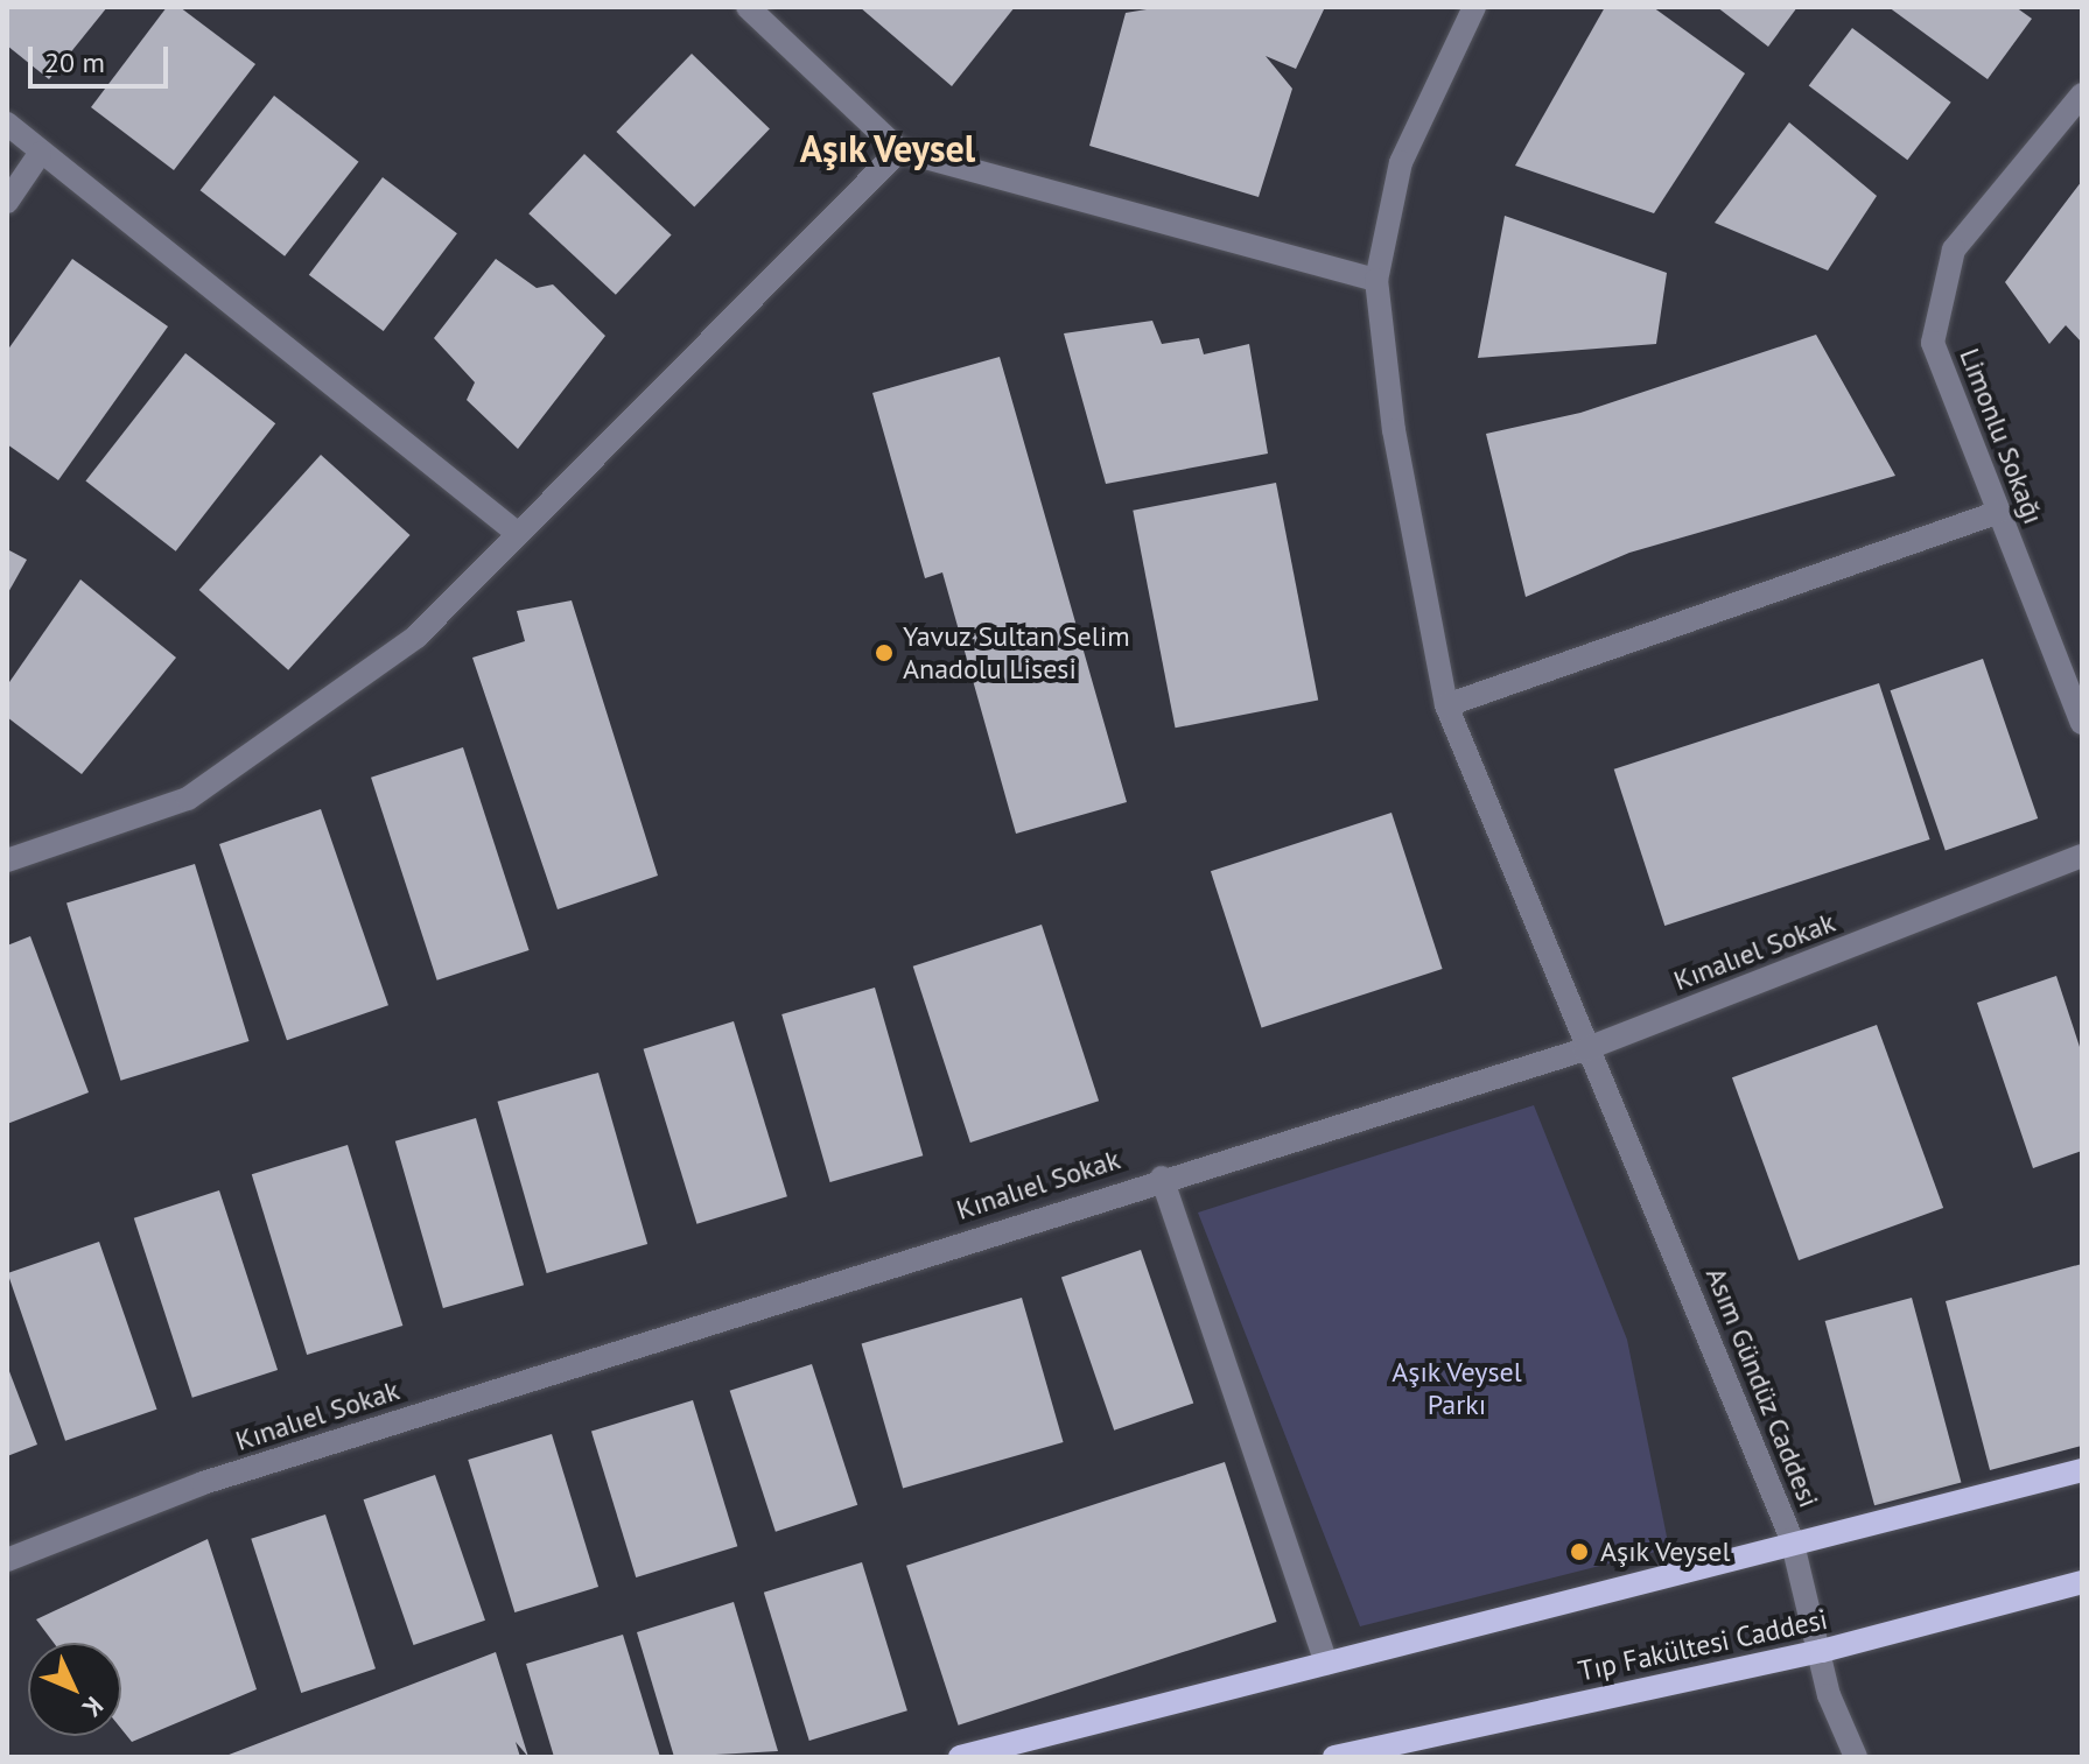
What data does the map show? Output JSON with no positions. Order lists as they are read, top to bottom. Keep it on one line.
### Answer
{"streets":{"main road":["Tıp Fakültesi Caddesi"],"street":["Limonlu Sokağı","Kınalıel Sokak","Asım Gündüz Caddesi"]},"crossings":[["Kınalıel Sokak","Asım Gündüz Caddesi"],["Asım Gündüz Caddesi","Tıp Fakültesi Caddesi"]],"districts":["Aşık Veysel"],"parks":["Aşık Veysel Parkı"],"places":["Yavuz Sultan Selim Anadolu Lisesi","Aşık Veysel"],"scale_bar":"20 m","north":"bottom right"}
